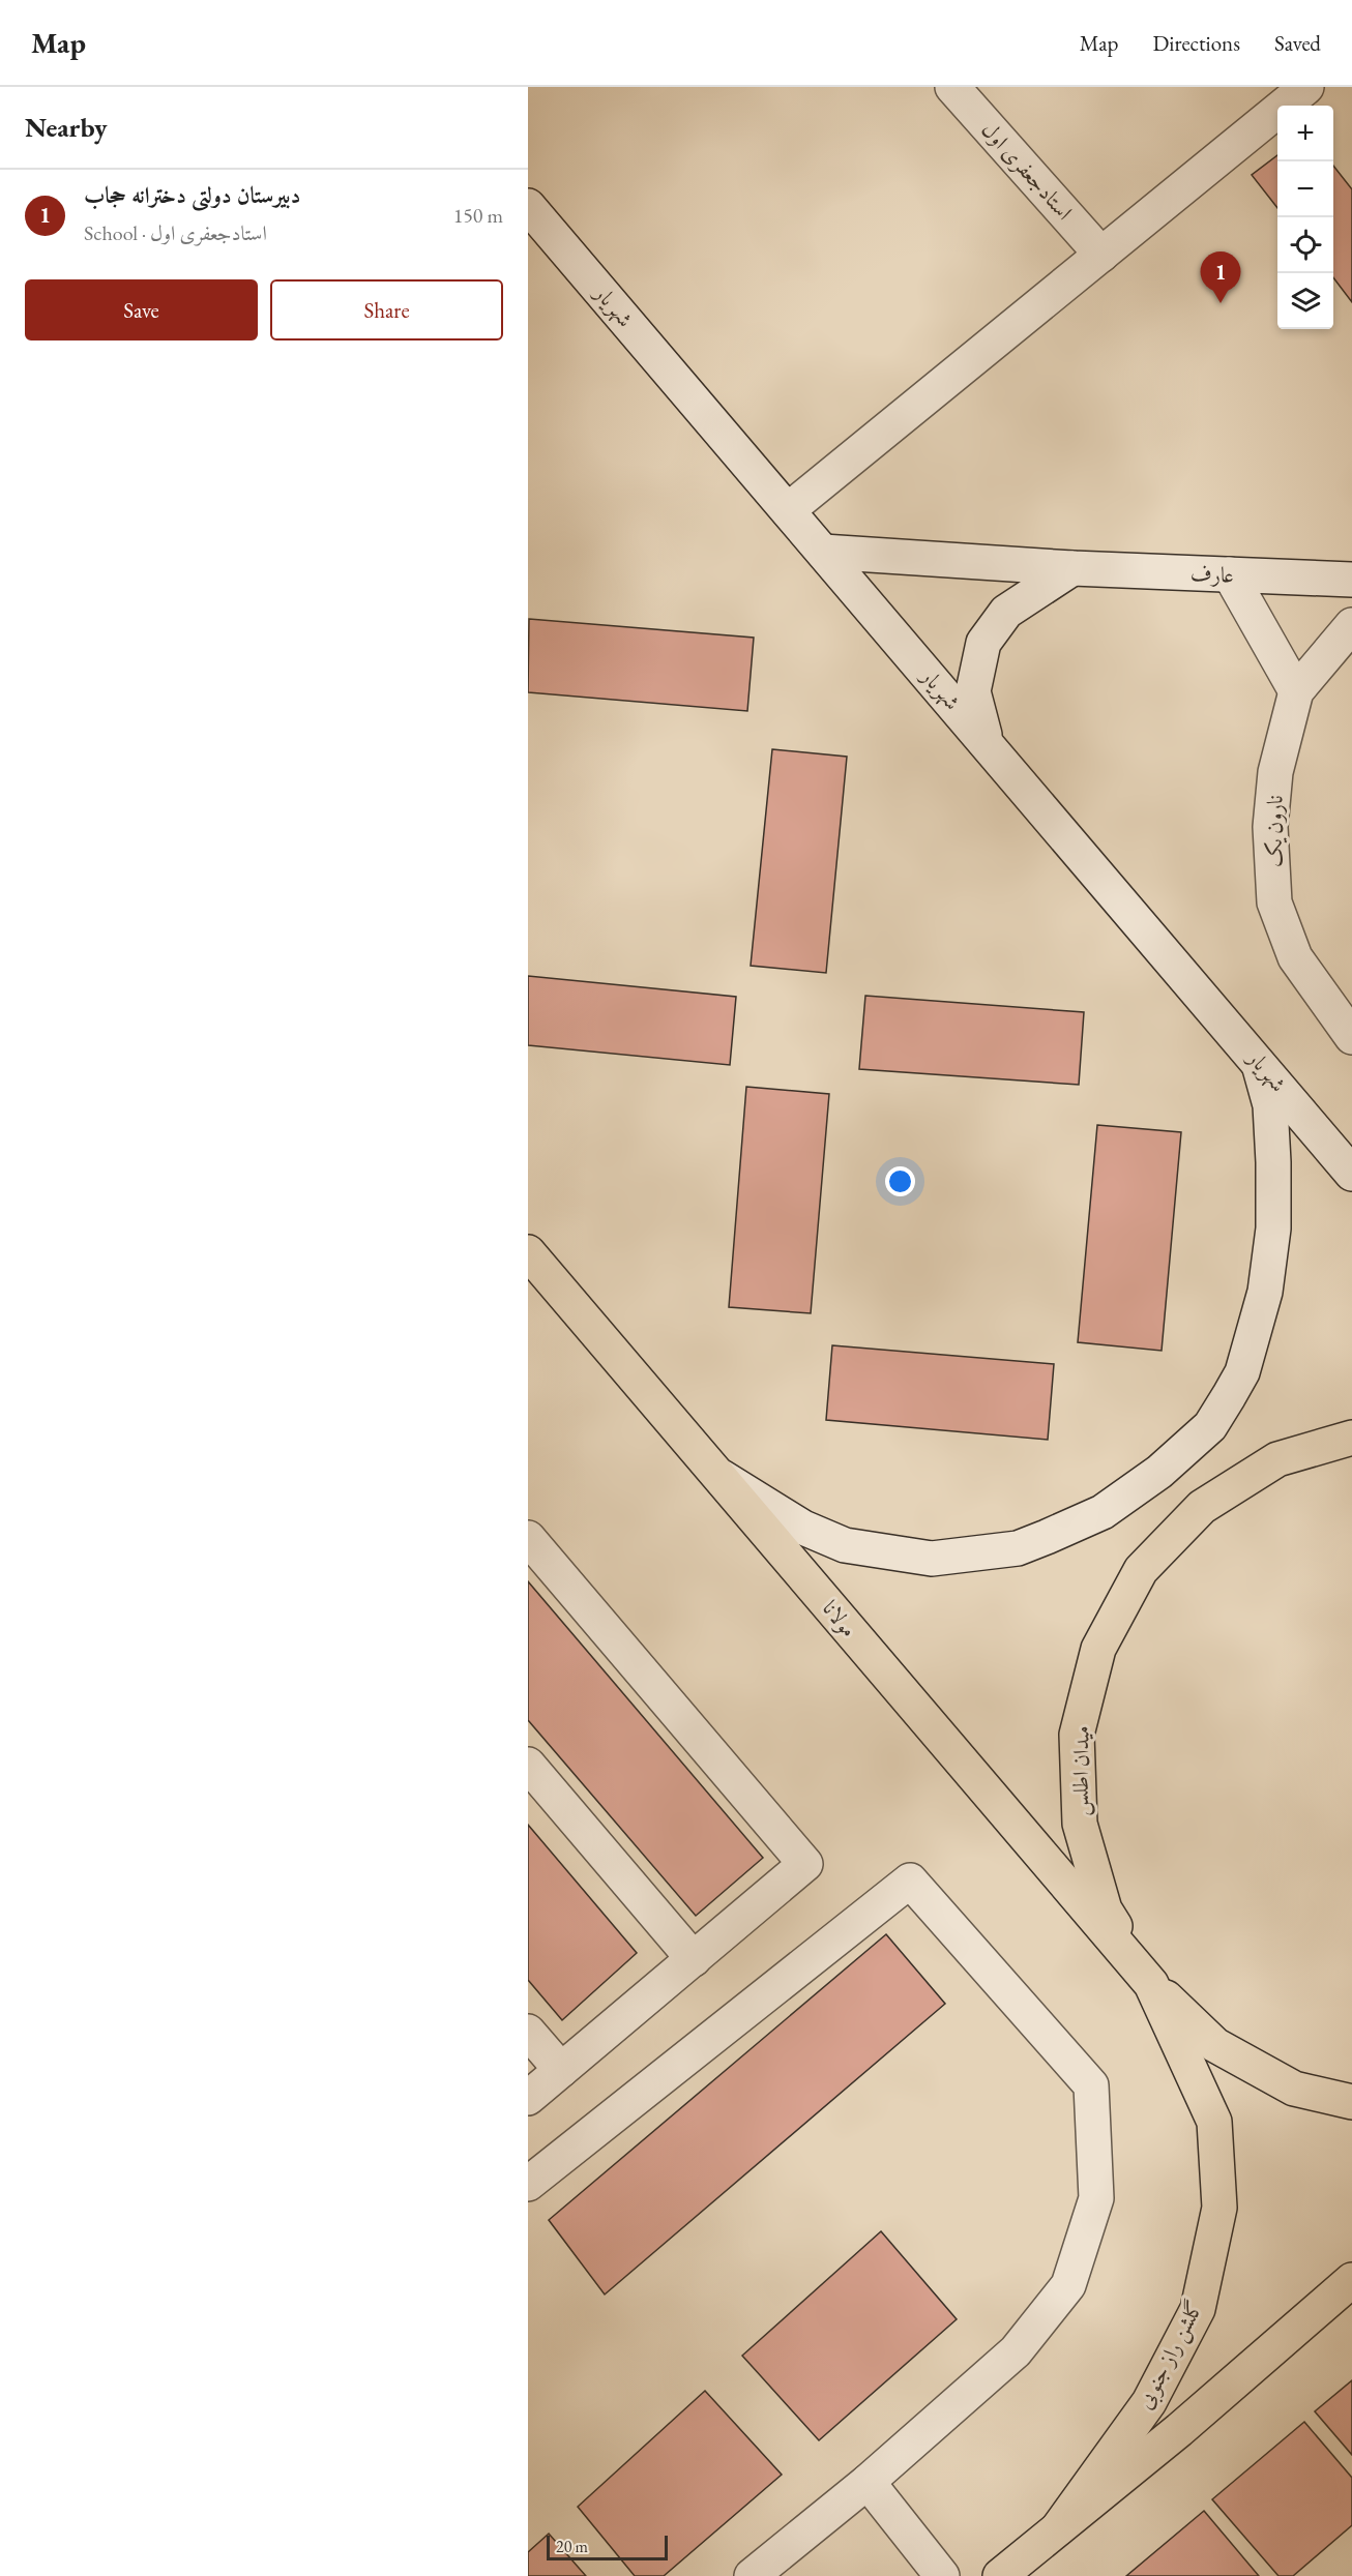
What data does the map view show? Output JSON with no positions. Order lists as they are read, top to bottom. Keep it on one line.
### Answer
{"streets":{"main road":["مولانا","میدان اطلس","گلشن راز جنوبی"],"street":["استادجعفری اول","شهریار","عارف","نارون یک"]},"crossings":[["شهریار","عارف"],["مولانا","میدان اطلس"],["مولانا","گلشن راز جنوبی"],["میدان اطلس","گلشن راز جنوبی"]],"scale_bar":"20 m","page":{"header":"Map","nav":["Map","Directions","Saved"],"heading":"Nearby","map_buttons":["+","−"],"list":[{"mark":"1","name":"دبیرستان دولتی دخترانه حجاب","note":"School · استادجعفری اول","value":"150 m"}],"pins":"1","buttons":["Save","Share"],"scale":"20 m"}}
